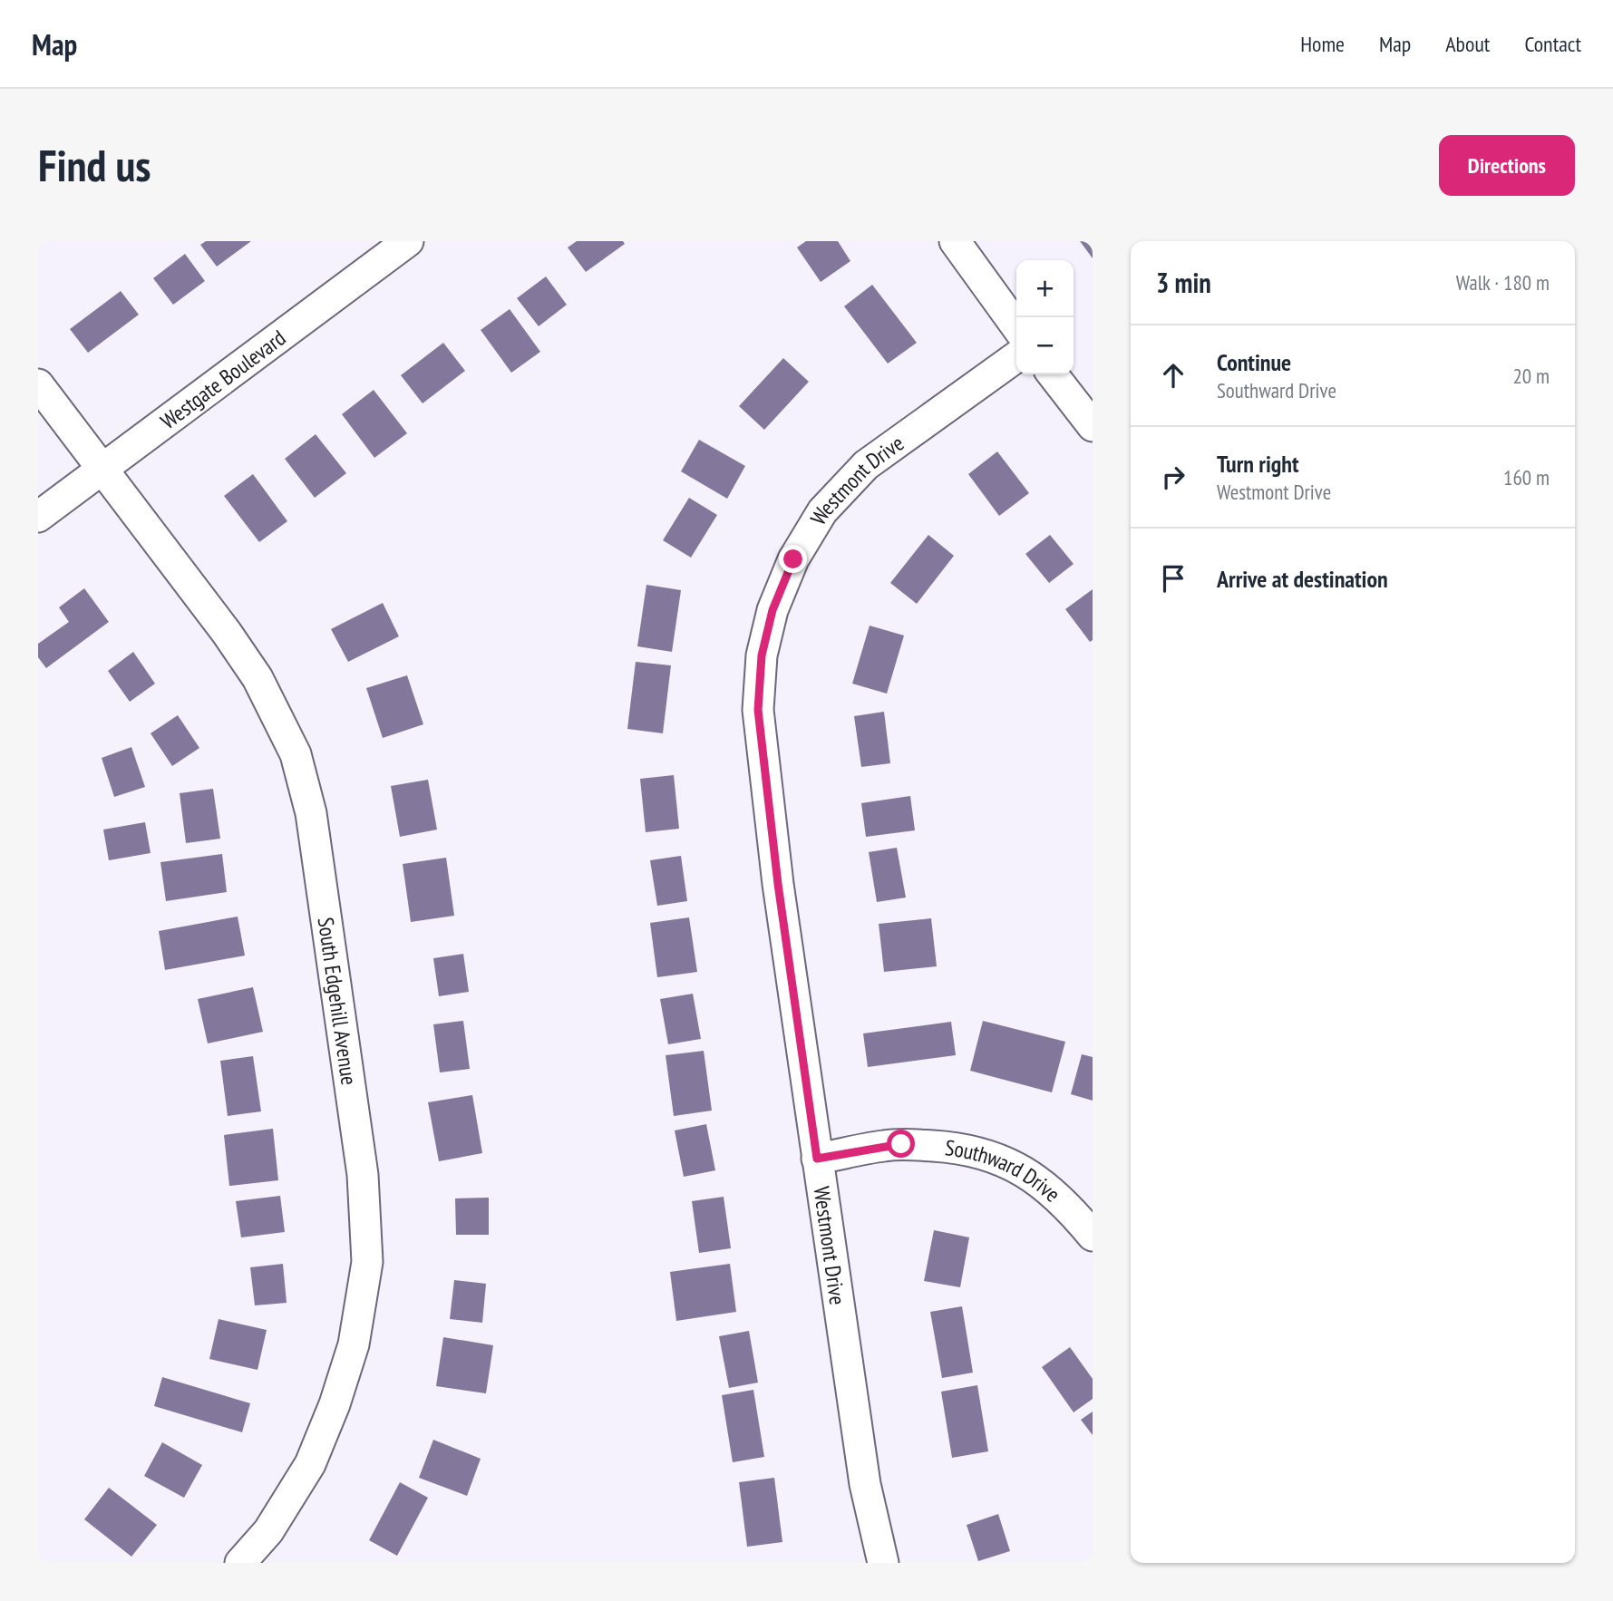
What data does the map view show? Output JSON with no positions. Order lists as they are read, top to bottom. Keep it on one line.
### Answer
{"streets":{"street":["Westgate Boulevard","Westmont Drive","South Edgehill Avenue","Southward Drive"]},"crossings":[["Westgate Boulevard","South Edgehill Avenue"],["Westmont Drive","Southward Drive"]],"page":{"header":"Map","nav":["Home","Map","About","Contact"],"buttons":"Directions","title":"Find us","heading":["3 min","Walk · 180 m"],"map_buttons":["+","−"],"list":[["Continue","Southward Drive","20 m"],["Turn right","Westmont Drive","160 m"],"Arrive at destination"]}}
